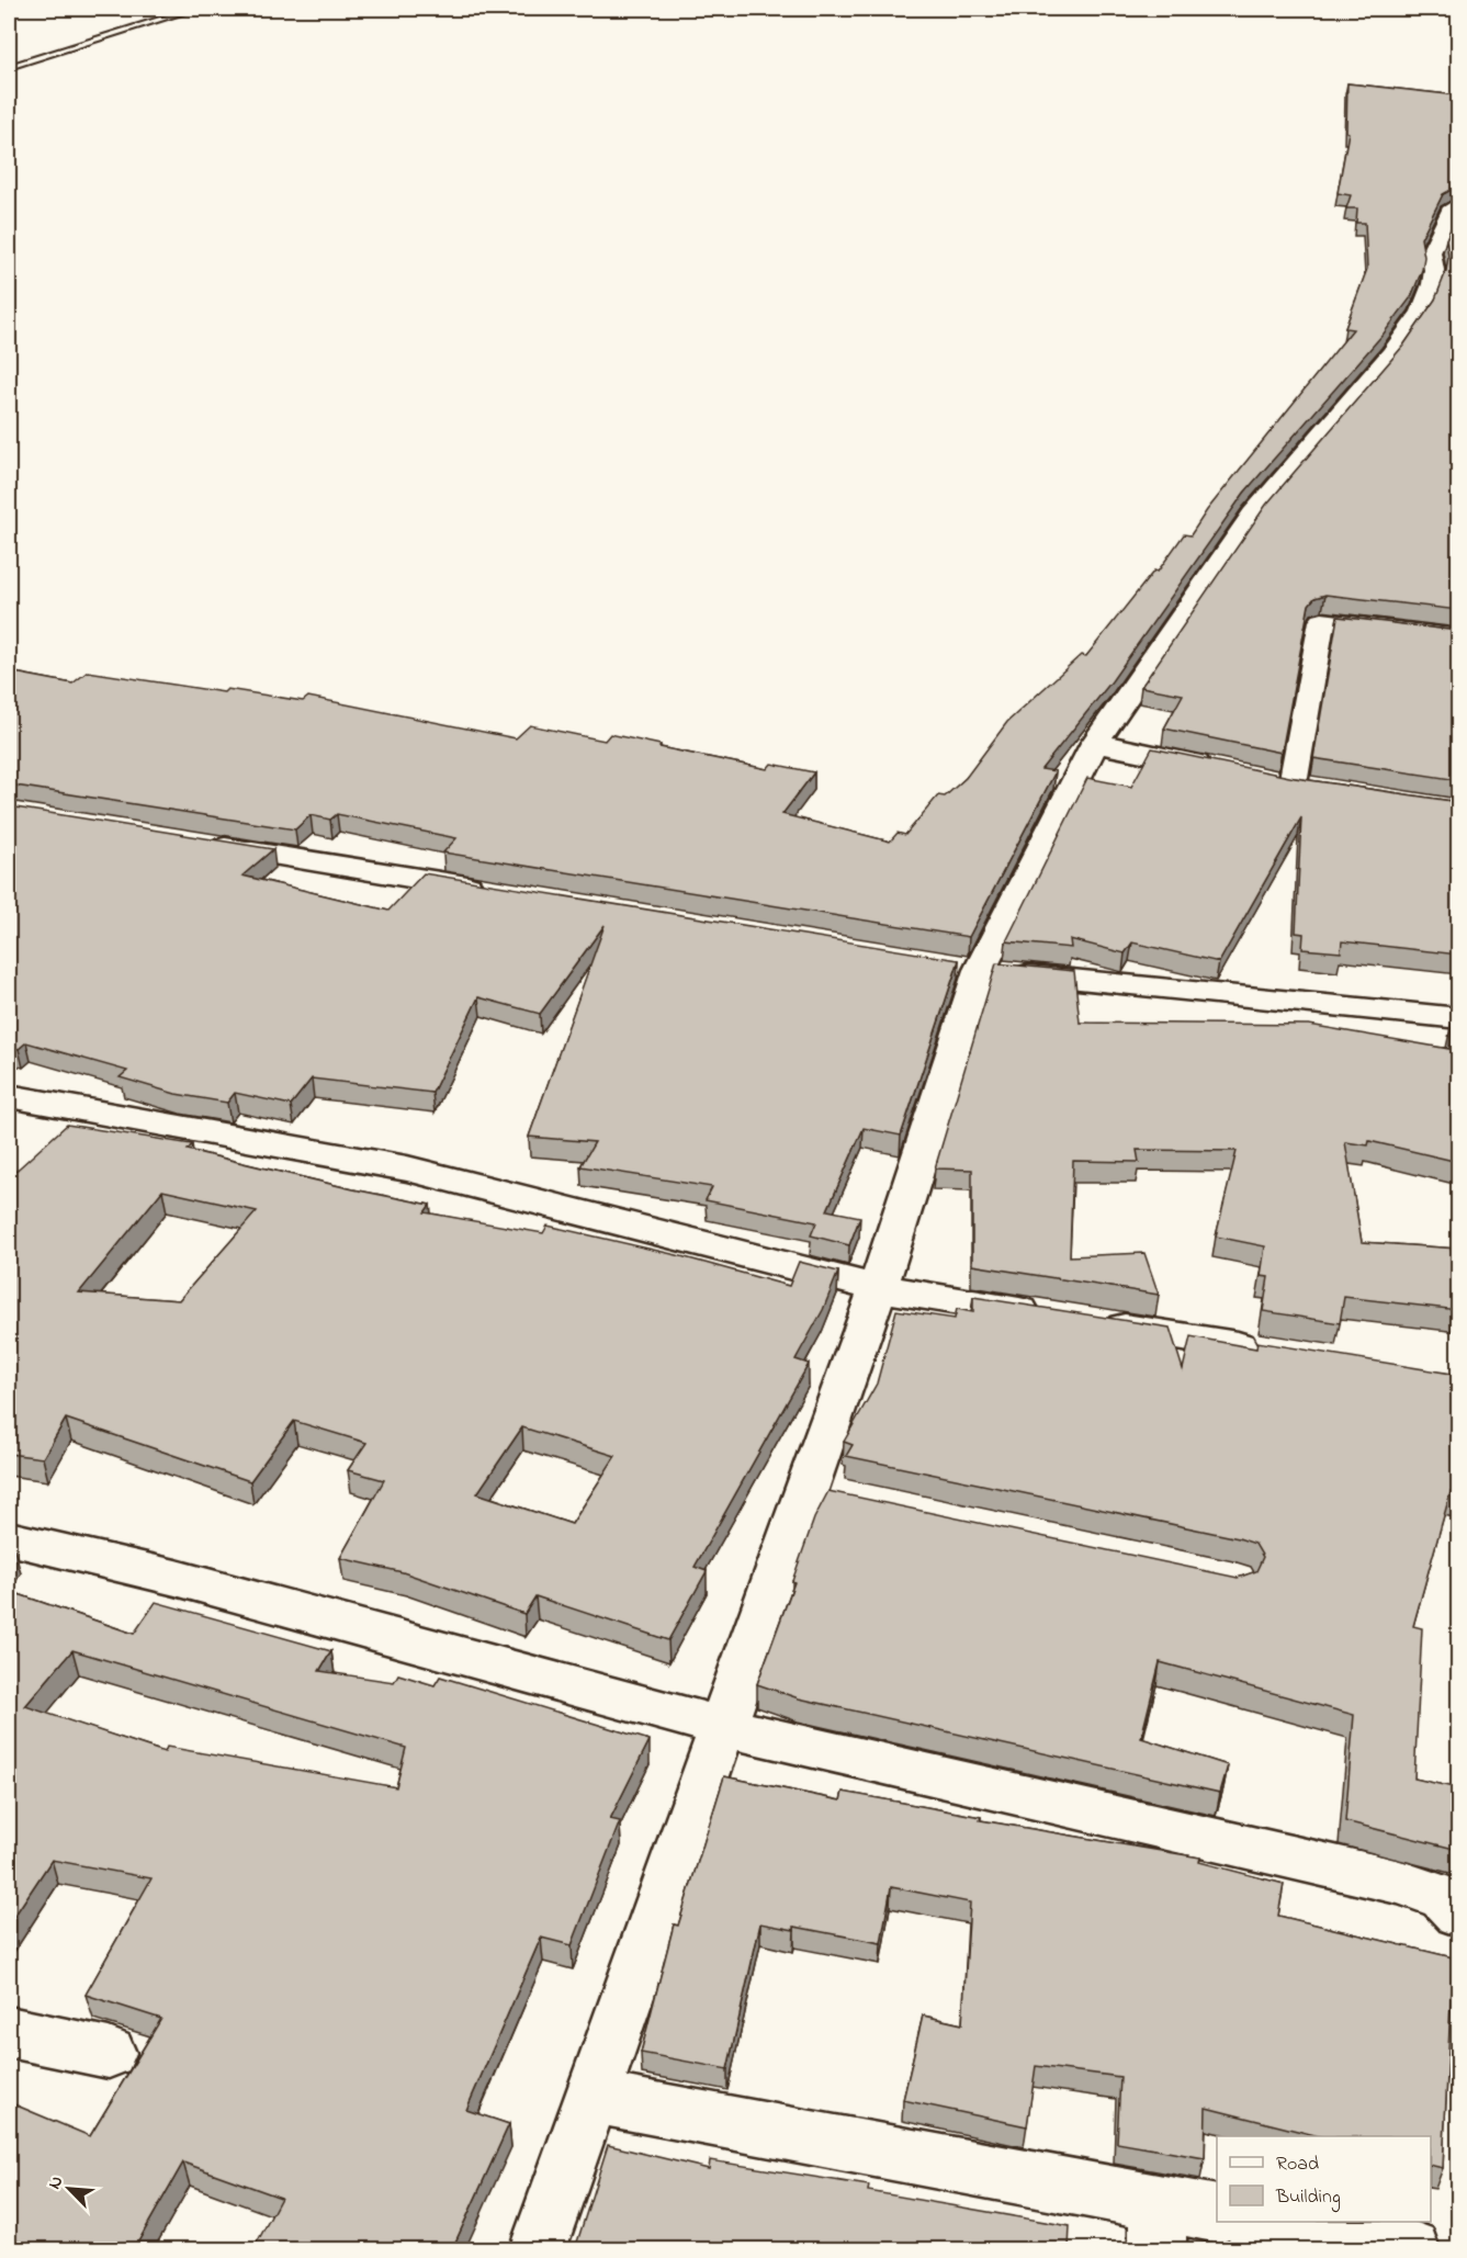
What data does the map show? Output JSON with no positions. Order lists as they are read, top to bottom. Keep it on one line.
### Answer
{"legend":["Road","Building"],"north":"top left"}
